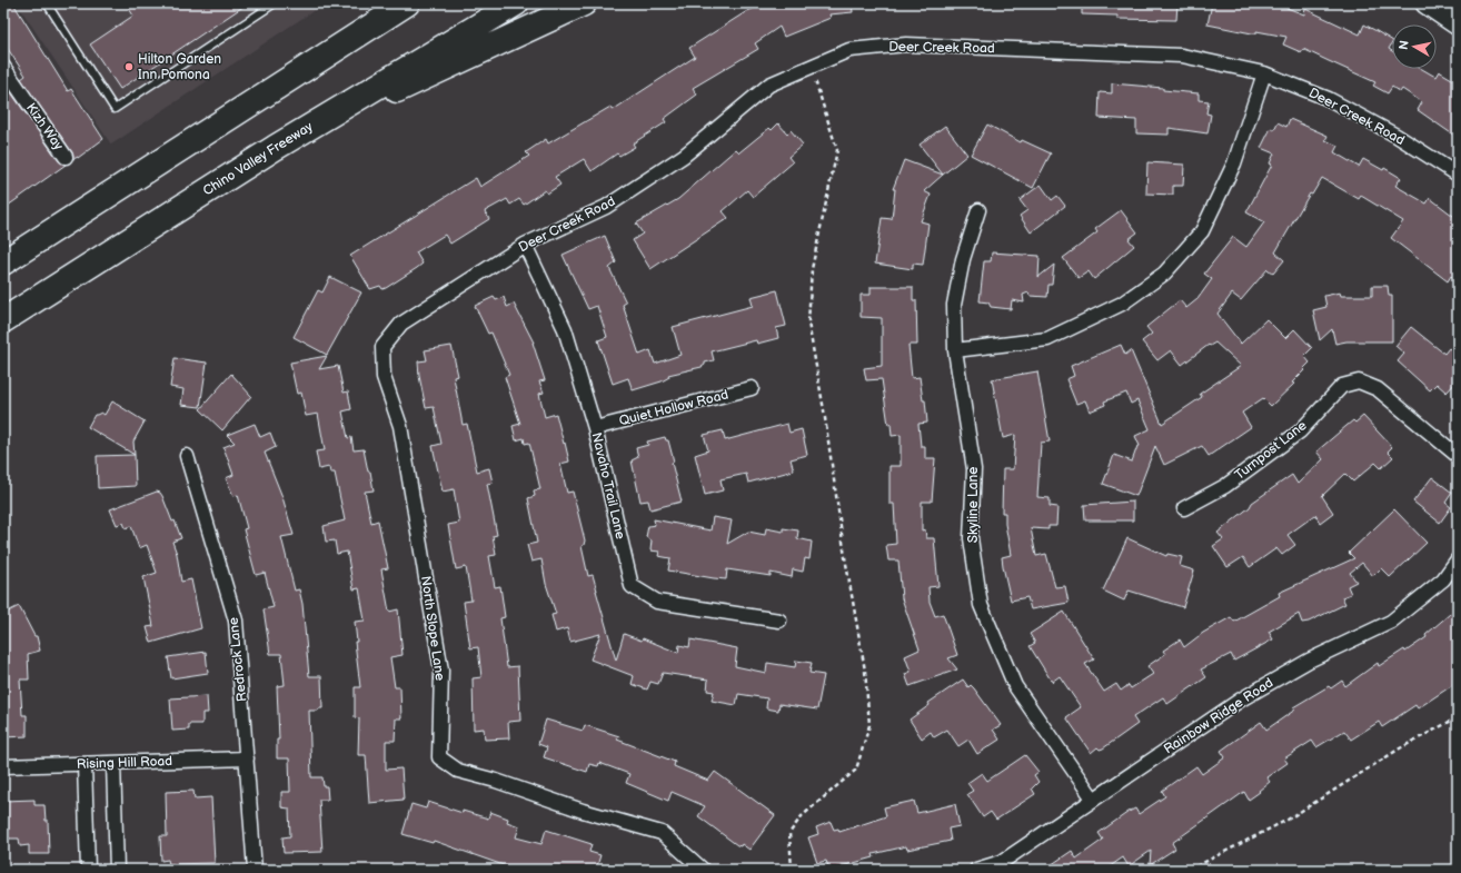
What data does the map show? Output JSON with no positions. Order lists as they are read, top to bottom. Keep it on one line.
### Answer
{"streets":{"highway":["Chino Valley Freeway"],"street":["Deer Creek Road","Kizh Way","Quiet Hollow Road","Turnpost Lane","Navaho Trail Lane","Skyline Lane","North Slope Lane","Redrock Lane","Rainbow Ridge Road","Rising Hill Road"]},"crossings":[["Deer Creek Road","Navaho Trail Lane"],["Deer Creek Road","North Slope Lane"],["Quiet Hollow Road","Navaho Trail Lane"],["Skyline Lane","Rainbow Ridge Road"],["Redrock Lane","Rising Hill Road"]],"places":["Hilton Garden Inn Pomona"],"north":"left"}
